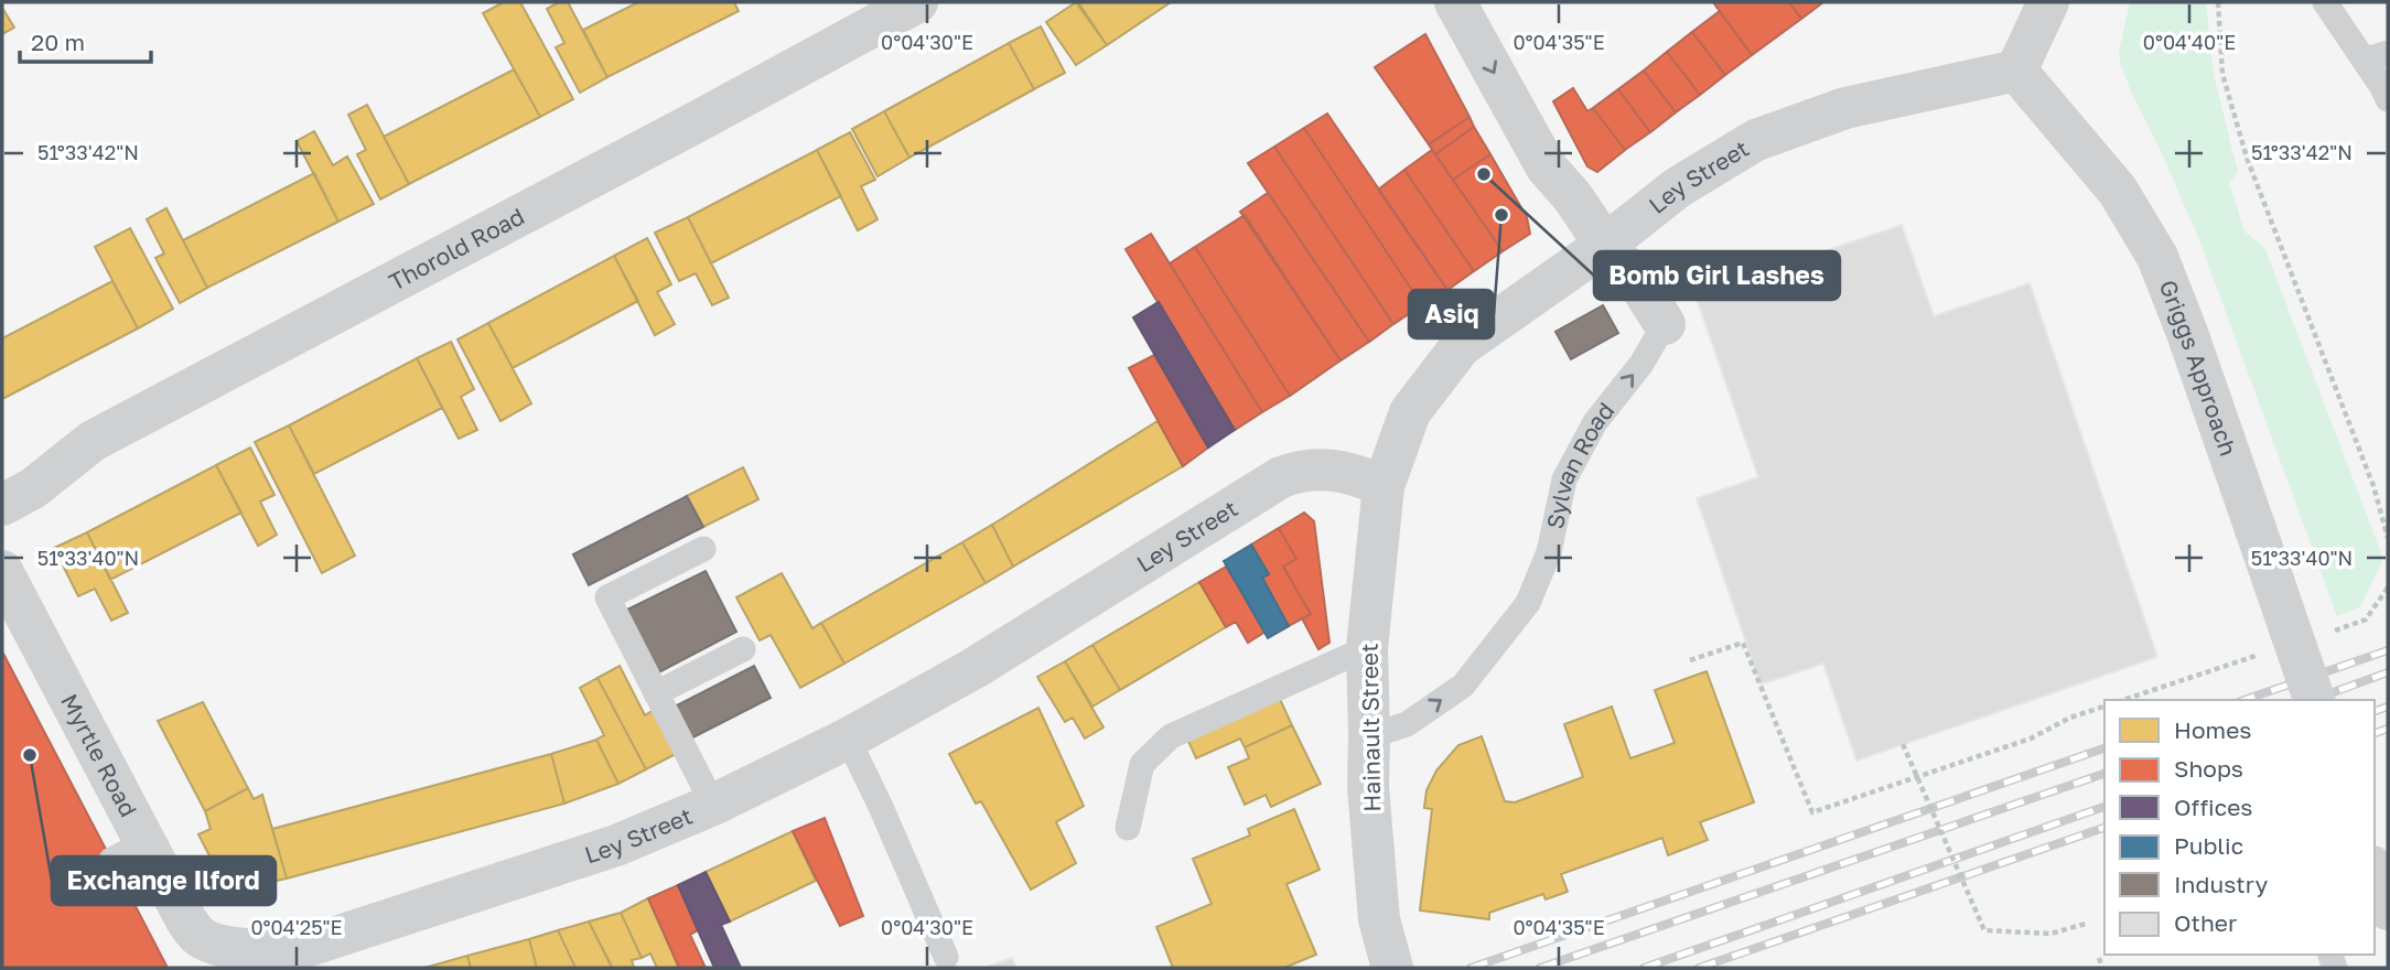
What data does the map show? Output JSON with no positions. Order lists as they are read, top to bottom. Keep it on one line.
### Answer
{"streets":{"street":["Ley Street","Thorold Road","Griggs Approach","Sylvan Road","Hainault Street","Myrtle Road"]},"crossings":[["Ley Street","Griggs Approach"],["Ley Street","Sylvan Road"],["Ley Street","Hainault Street"],["Ley Street","Myrtle Road"],["Sylvan Road","Hainault Street"]],"places":["Bomb Girl Lashes","Asiq","Exchange Ilford"],"legend":["Homes","Shops","Offices","Public","Industry","Other"],"scale_bar":"20 m","coordinates":["0°04'30\"E","0°04'35\"E","0°04'40\"E","51°33'42\"N","51°33'40\"N","0°04'25\"E"]}
